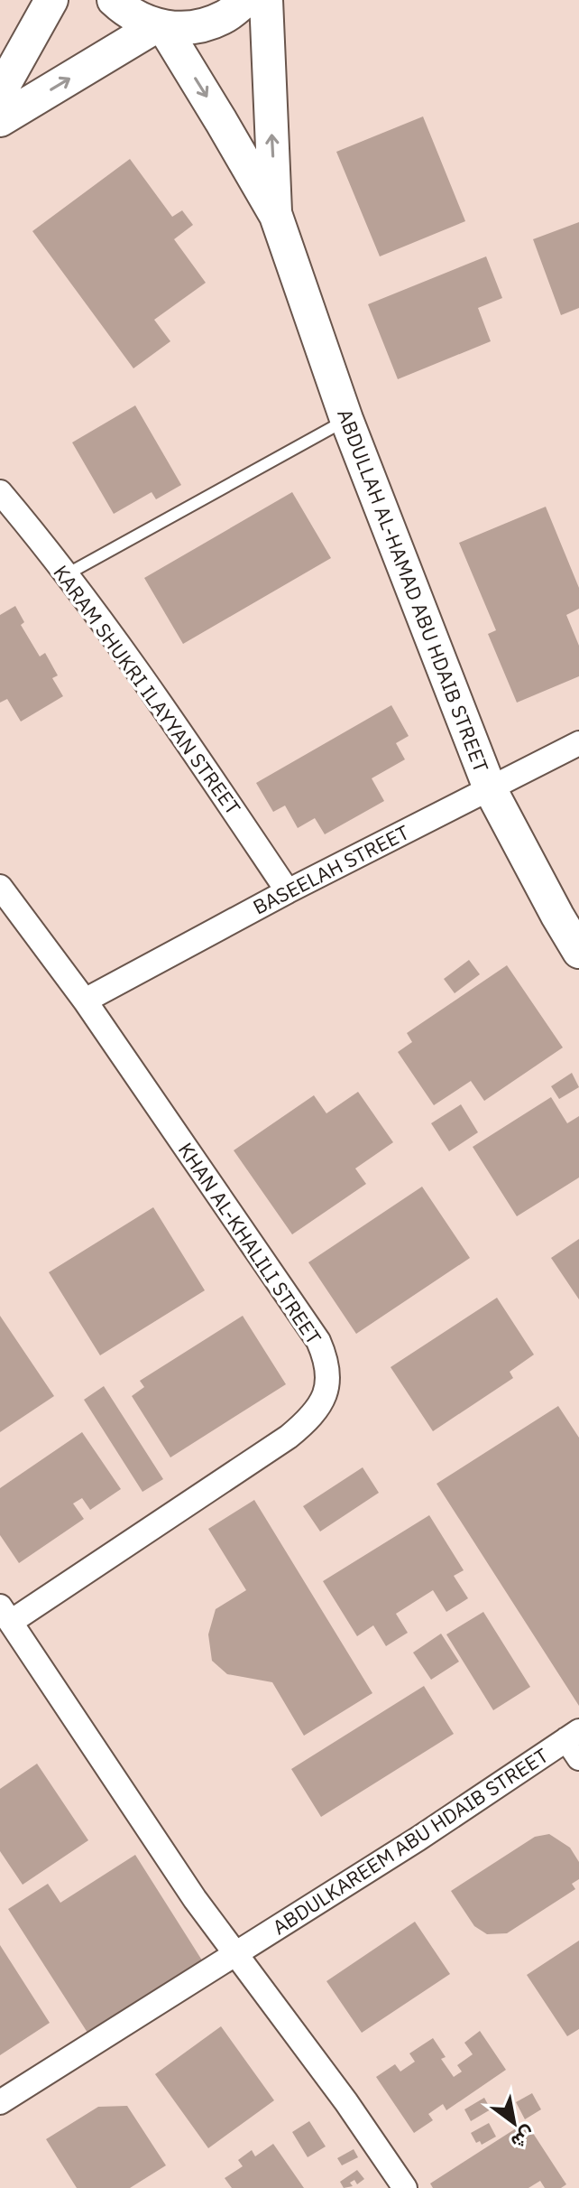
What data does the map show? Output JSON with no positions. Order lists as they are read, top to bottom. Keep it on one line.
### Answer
{"streets":{"street":["ABDULLAH AL-HAMAD ABU HDAIB STREET","KARAM SHUKRI ILAYYAN STREET","BASEELAH STREET","KHAN AL-KHALILI STREET","ABDULKAREEM ABU HDAIB STREET"]},"crossings":[["ABDULLAH AL-HAMAD ABU HDAIB STREET","BASEELAH STREET"],["KARAM SHUKRI ILAYYAN STREET","BASEELAH STREET"],["BASEELAH STREET","KHAN AL-KHALILI STREET"]],"north":"bottom right"}
